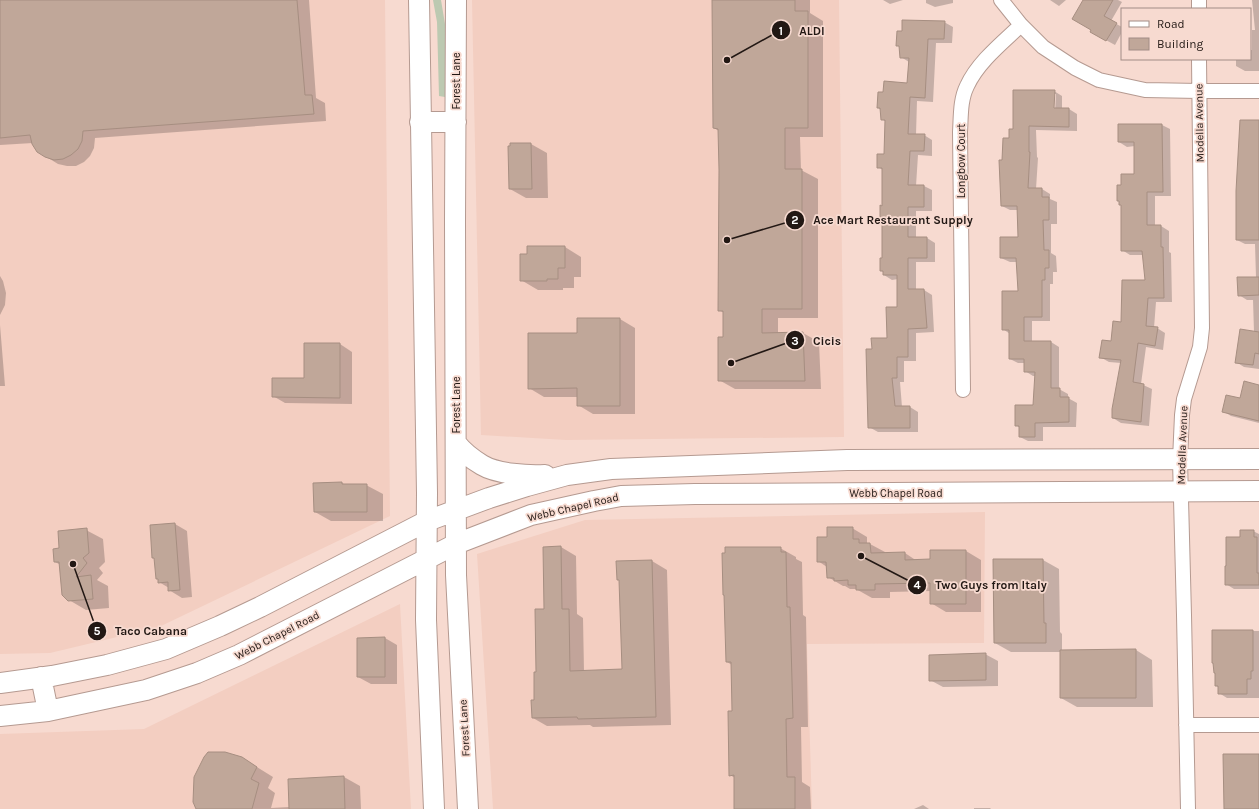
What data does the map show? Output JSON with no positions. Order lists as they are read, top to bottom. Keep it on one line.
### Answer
{"streets":{"main road":["Forest Lane","Webb Chapel Road"],"street":["Modella Avenue","Longbow Court"]},"crossings":[["Forest Lane","Webb Chapel Road"],["Modella Avenue","Webb Chapel Road"]],"places":["ALDI","Ace Mart Restaurant Supply","Cicis","Two Guys from Italy","Taco Cabana"],"legend":["Road","Building"]}
